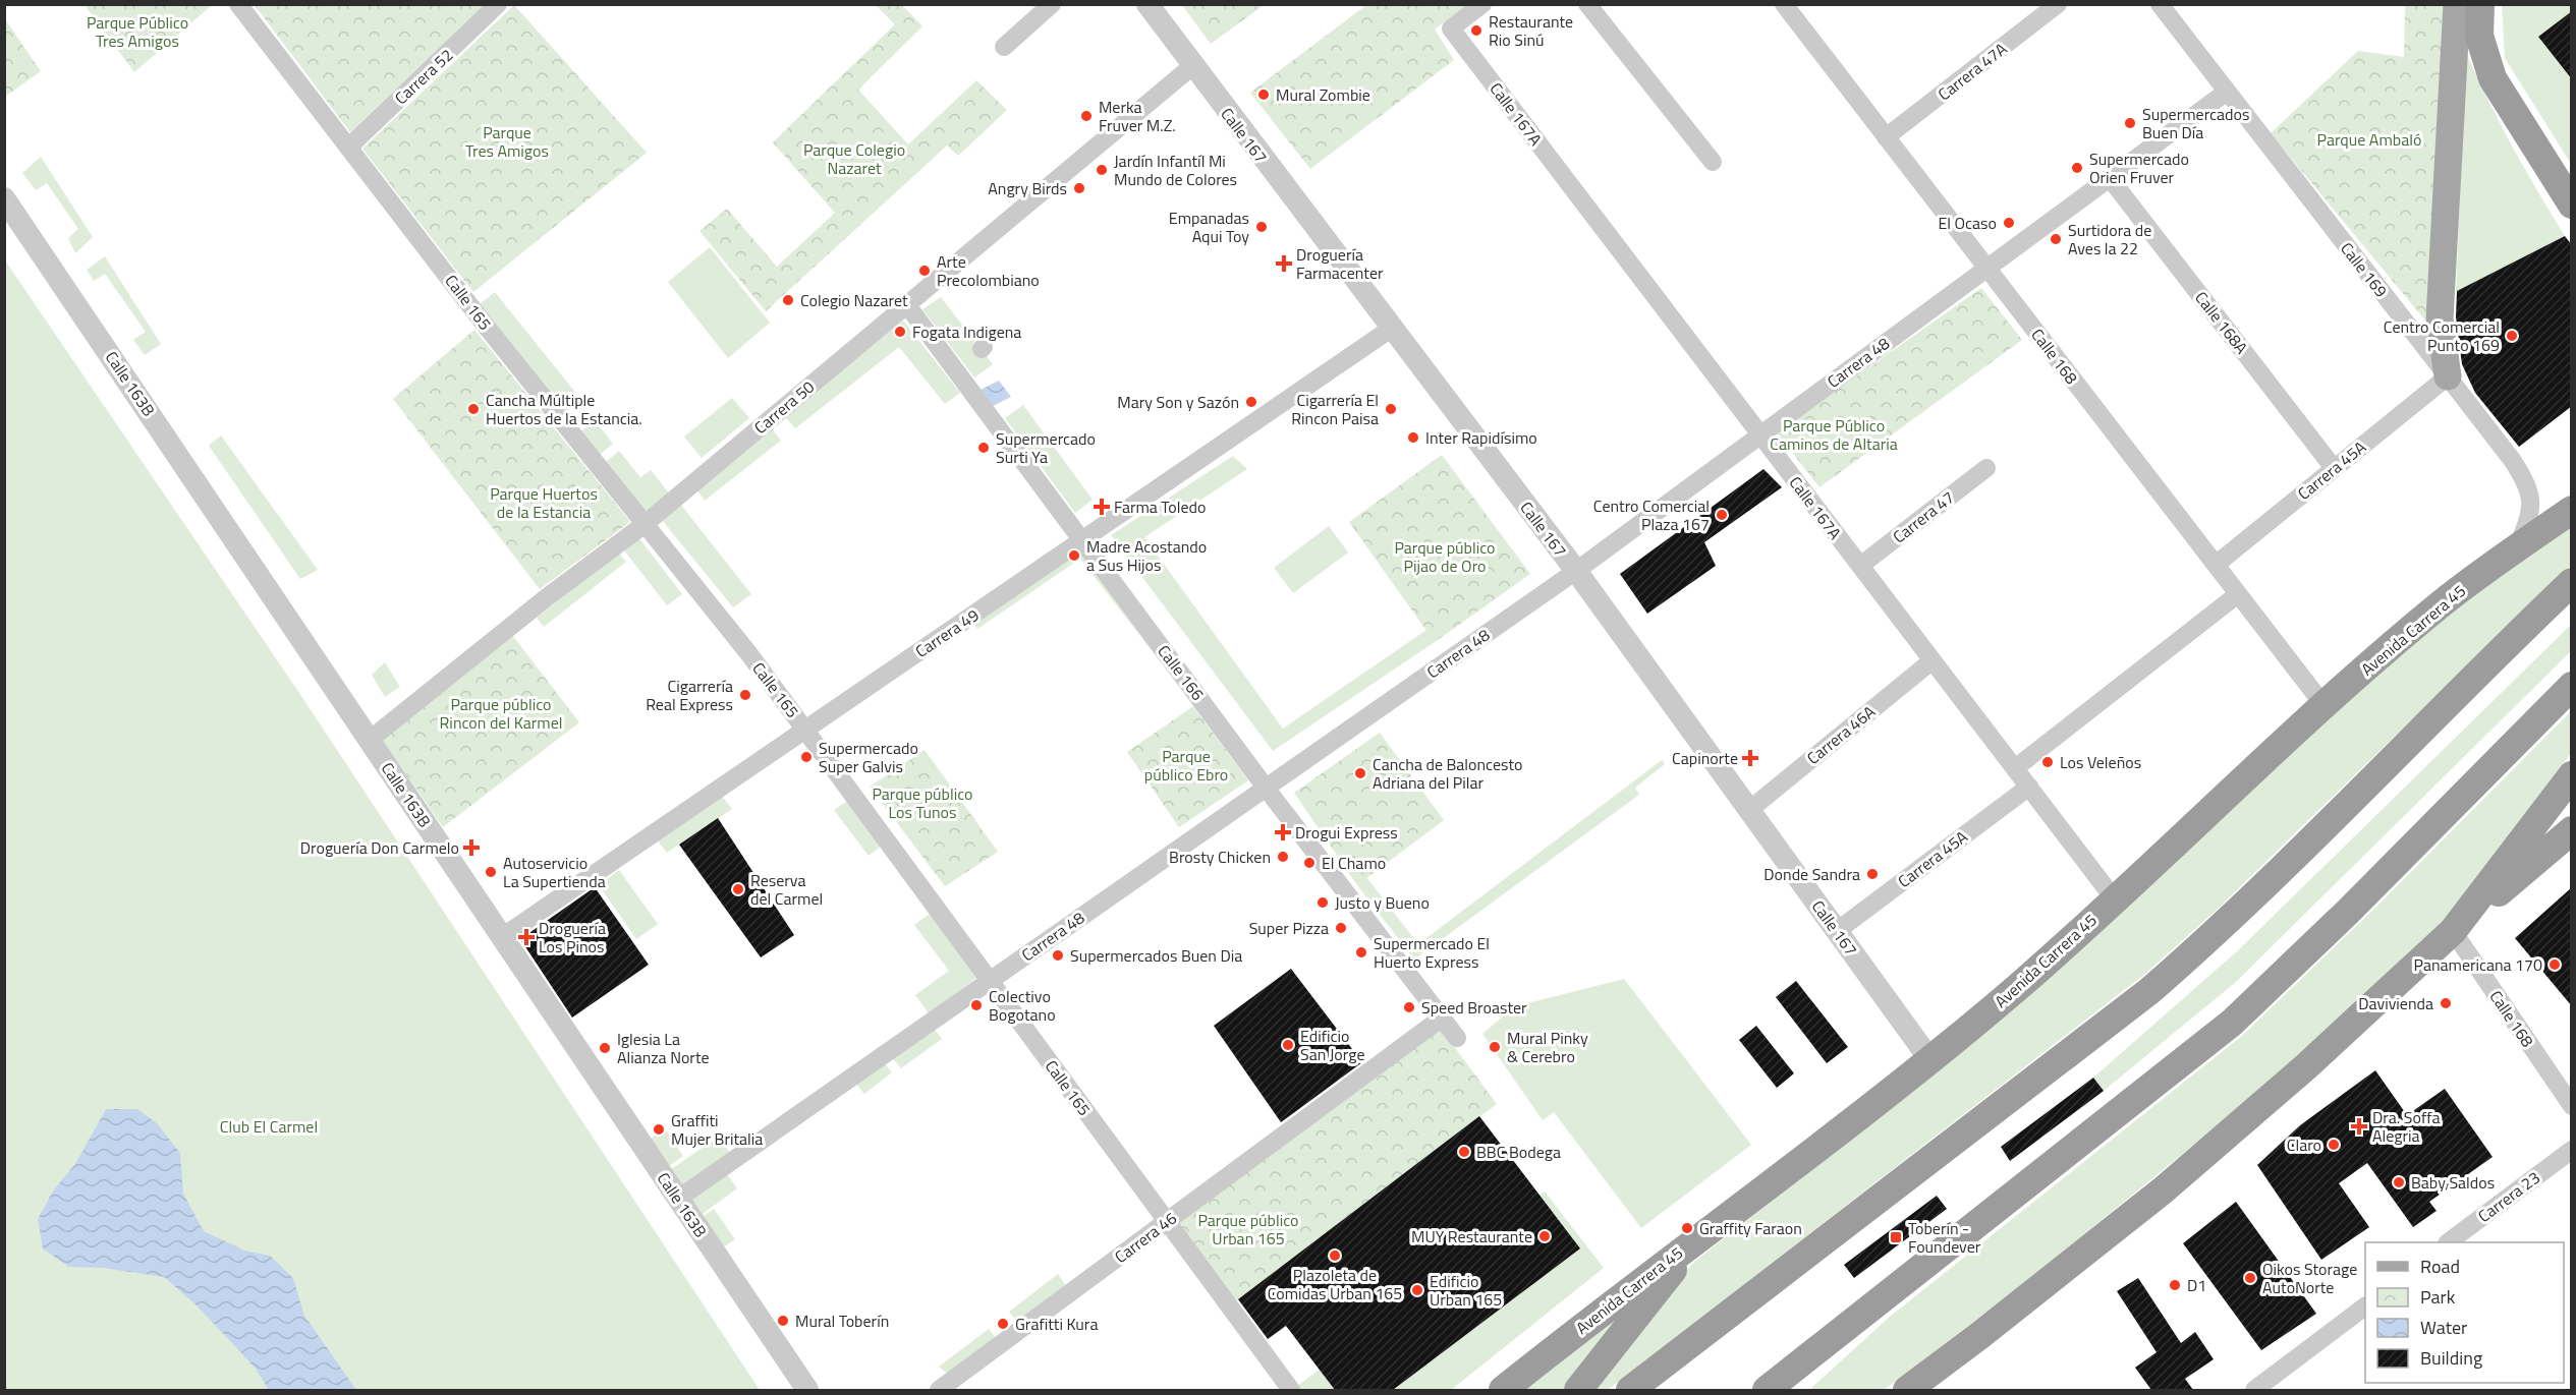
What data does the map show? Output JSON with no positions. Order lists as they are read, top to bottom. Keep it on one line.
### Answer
{"streets":{"highway":["Avenida Carrera 45"],"street":["Carrera 47A","Carrera 52","Calle 167A","Calle 167","Calle 169","Calle 165","Calle 168A","Calle 168","Carrera 48","Calle 163B","Carrera 50","Carrera 45A","Carrera 47","Carrera 49","Calle 166","Carrera 46A","Carrera 23","Carrera 46"]},"crossings":[["Carrera 47A","Calle 168"],["Carrera 52","Calle 165"],["Calle 167A","Carrera 48"],["Calle 167A","Carrera 45A"],["Calle 167A","Carrera 47"],["Calle 167A","Avenida Carrera 45"],["Calle 167A","Carrera 46A"],["Calle 167","Carrera 48"],["Calle 167","Carrera 50"],["Calle 167","Carrera 45A"],["Calle 167","Avenida Carrera 45"],["Calle 167","Carrera 49"],["Calle 167","Carrera 46A"],["Calle 169","Carrera 48"],["Calle 169","Carrera 45A"],["Calle 169","Avenida Carrera 45"],["Calle 165","Carrera 48"],["Calle 165","Carrera 50"],["Calle 165","Carrera 49"],["Calle 165","Carrera 46"],["Calle 168A","Carrera 48"],["Calle 168A","Carrera 45A"],["Calle 168","Carrera 48"],["Calle 168","Carrera 45A"],["Calle 168","Avenida Carrera 45"],["Carrera 48","Calle 163B"],["Carrera 48","Calle 166"],["Calle 163B","Carrera 50"],["Calle 163B","Carrera 49"],["Carrera 50","Calle 166"],["Carrera 49","Calle 166"],["Calle 166","Carrera 46"]],"parks":["Parque Público Tres Amigos","Parque Tres Amigos","Parque Ambaló","Parque Colegio Nazaret","Parque Público Caminos de Altaria","Parque Huertos de la Estancia","Parque público Pijao de Oro","Parque público Rincon del Karmel","Parque público Ebro","Parque público Los Tunos","Club El Carmel","Parque público Urban 165"],"places":{"other":["Restaurante Rio Sinú","Mural Zombie","Merka Fruver M.Z.","Supermercados Buen Día","Supermercado Orien Fruver","Jardín Infantíl Mi Mundo de Colores","Angry Birds","El Ocaso","Empanadas Aqui Toy","Surtidora de Aves la 22","Arte Precolombiano","Colegio Nazaret","Fogata Indigena","Centro Comercial Punto 169","Mary Son y Sazón","Cancha Múltiple Huertos de la Estancia.","Cigarrería El Rincon Paisa","Inter Rapidísimo","Supermercado Surti Ya","Centro Comercial Plaza 167","Madre Acostando a Sus Hijos","Cigarrería Real Express","Supermercado Super Galvis","Los Veleños","Cancha de Baloncesto Adriana del Pilar","Brosty Chicken","El Chamo","Autoservicio La Supertienda","Donde Sandra","Reserva del Carmel","Justo y Bueno","Super Pizza","Supermercado El Huerto Express","Supermercados Buen Dia","Panamericana 170","Davivienda","Colectivo Bogotano","Speed Broaster","Edificio San Jorge","Mural Pinky & Cerebro","Iglesia La Alianza Norte","Graffiti Mujer Britalia","Claro","BBC Bodega","Baby Saldos","Graffity Faraon","MUY Restaurante","Plazoleta de Comidas Urban 165","Oikos Storage AutoNorte","D1","Edificio Urban 165","Mural Toberín","Grafitti Kura"],"health":["Droguería Farmacenter","Farma Toledo","Capinorte","Drogui Express","Droguería Don Carmelo","Droguería Los Pinos","Dra. Soffa Alegria"],"transit":["Toberín - Foundever"]},"legend":["Road","Park","Water","Building"]}
